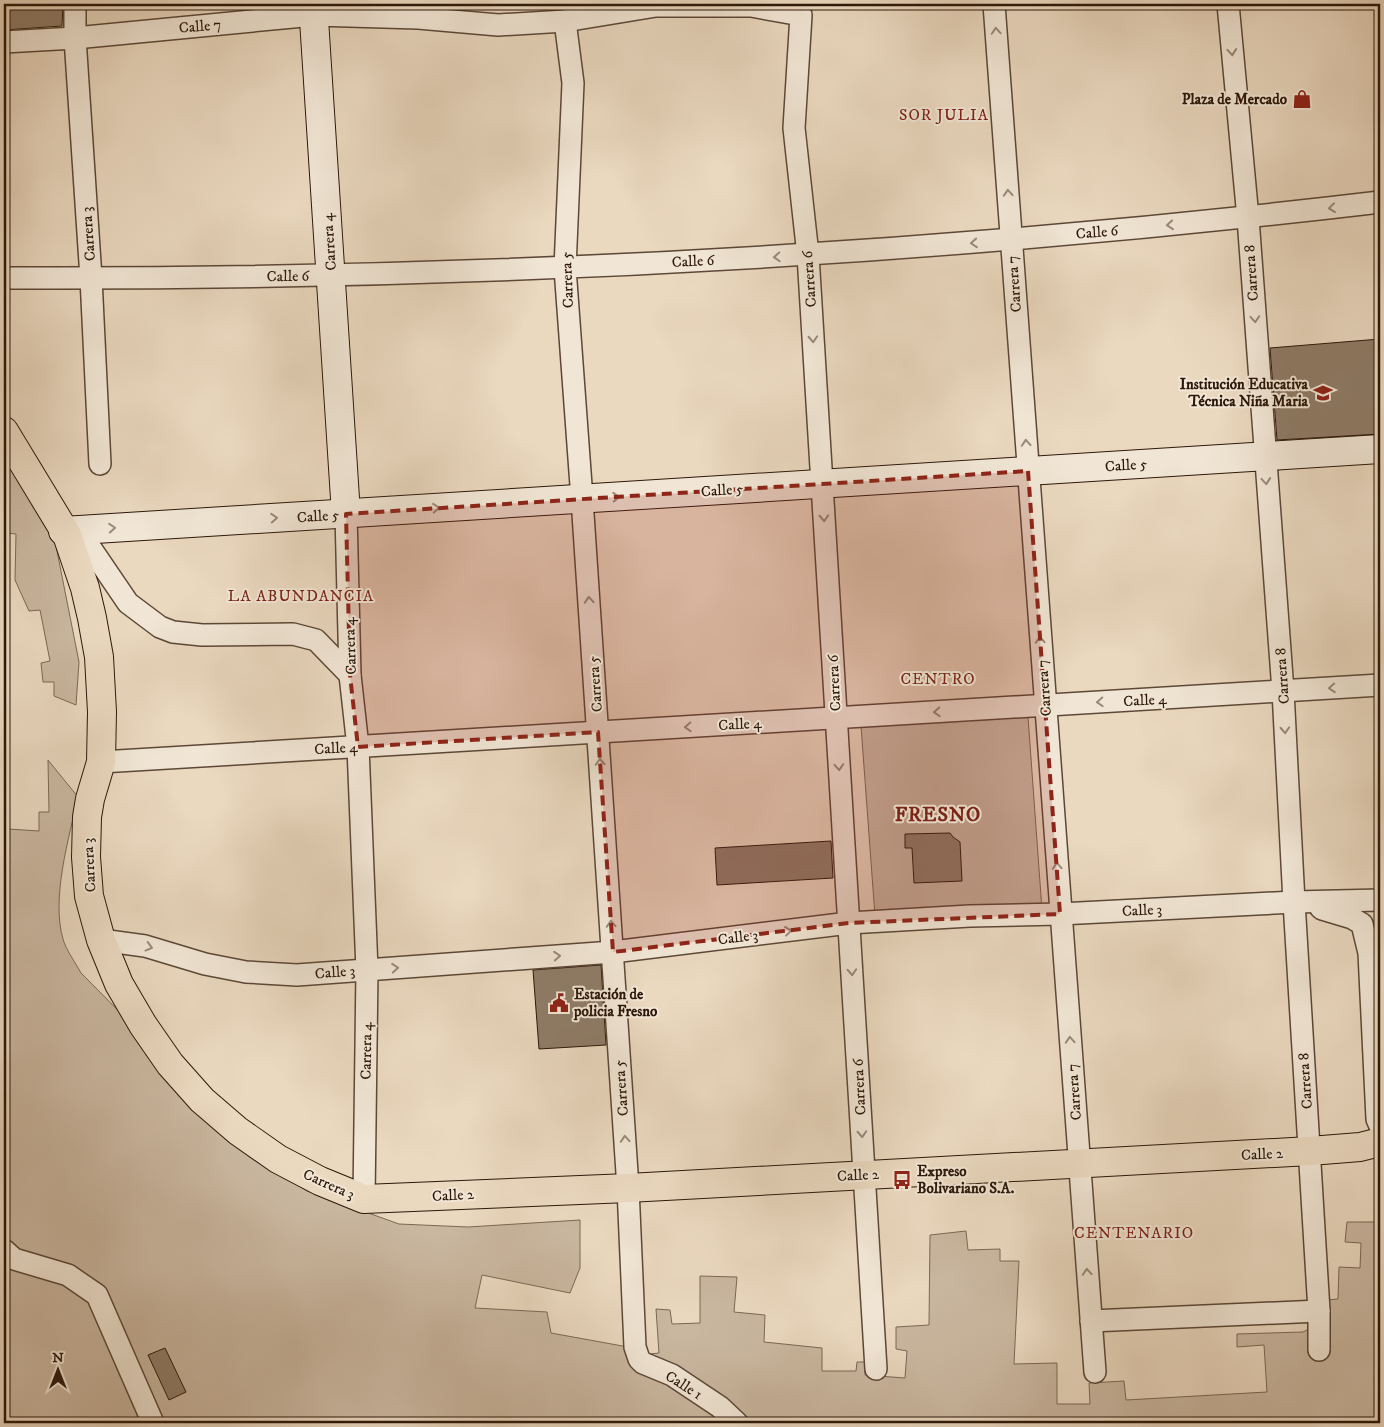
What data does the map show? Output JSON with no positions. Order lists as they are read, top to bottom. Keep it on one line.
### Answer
{"streets":{"highway":["Carrera 3","Calle 2"],"street":["Calle 7","Calle 6","Carrera 4","Carrera 8","Carrera 6","Carrera 5","Carrera 7","Calle 5","Calle 4","Calle 3","Calle 1"]},"crossings":[["Calle 7","Carrera 3"],["Calle 7","Carrera 4"],["Calle 7","Carrera 6"],["Calle 7","Carrera 5"],["Calle 6","Carrera 3"],["Calle 6","Carrera 4"],["Calle 6","Carrera 8"],["Calle 6","Carrera 6"],["Calle 6","Carrera 5"],["Calle 6","Carrera 7"],["Carrera 3","Carrera 4"],["Carrera 3","Calle 5"],["Carrera 3","Calle 4"],["Carrera 3","Calle 3"],["Carrera 3","Calle 2"],["Carrera 4","Calle 5"],["Carrera 4","Calle 4"],["Carrera 4","Calle 3"],["Carrera 4","Calle 2"],["Carrera 8","Calle 5"],["Carrera 8","Calle 4"],["Carrera 8","Calle 3"],["Carrera 8","Calle 2"],["Carrera 6","Calle 5"],["Carrera 6","Calle 4"],["Carrera 6","Calle 3"],["Carrera 6","Calle 2"],["Carrera 5","Calle 5"],["Carrera 5","Calle 4"],["Carrera 5","Calle 3"],["Carrera 5","Calle 2"],["Carrera 5","Calle 1"],["Carrera 7","Calle 5"],["Carrera 7","Calle 4"],["Carrera 7","Calle 3"],["Carrera 7","Calle 2"]],"one_way":["Calle 6","Carrera 8","Carrera 6","Carrera 5","Carrera 7","Calle 5","Calle 4","Calle 3"],"districts":["SOR JULIA","LA ABUNDANCIA","CENTRO","FRESNO","CENTENARIO"],"places":{"shop":["Plaza de Mercado"],"school or university":["Institución Educativa Técnica Niña Maria"],"public building":["Estación de policia Fresno"],"bus stop":["Expreso Bolivariano S.A."]},"north":"top"}
